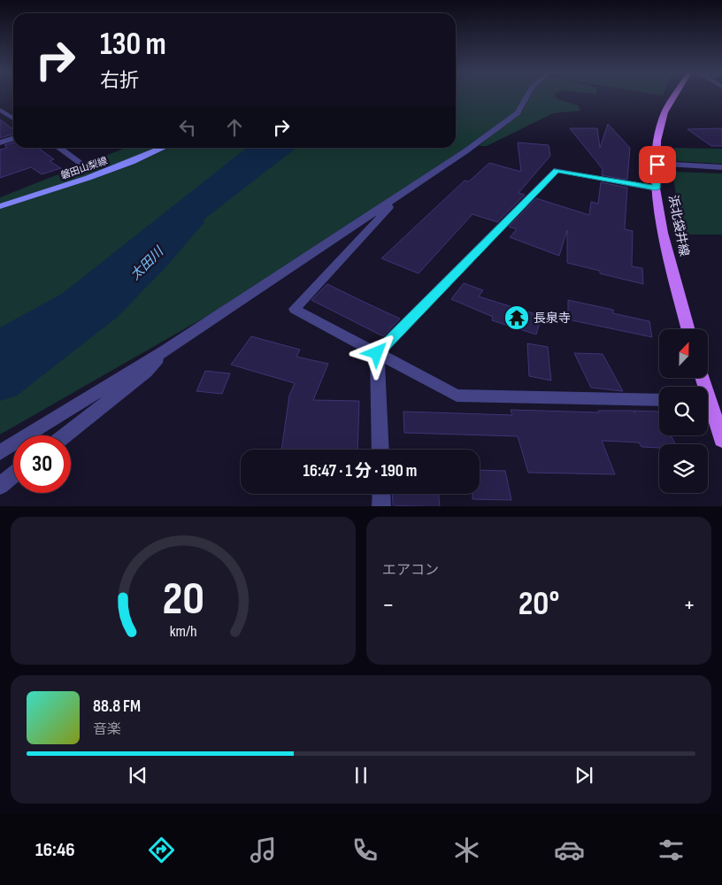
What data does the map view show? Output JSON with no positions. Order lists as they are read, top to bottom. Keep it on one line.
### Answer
{"streets":{"main road":["磐田山梨線","浜北袋井線"]},"water":["太田川"],"places":{"temple":["長泉寺"]},"north":"top","page":{"turn":["130 m","右折"],"limit":"30","trip":"16:47 · 1 分 · 190 m","tile":"エアコン","heat":["−","20°","+"],"song":["88.8 FM","音楽"],"tabs":"16:46","gauge":["20","km/h"]}}
